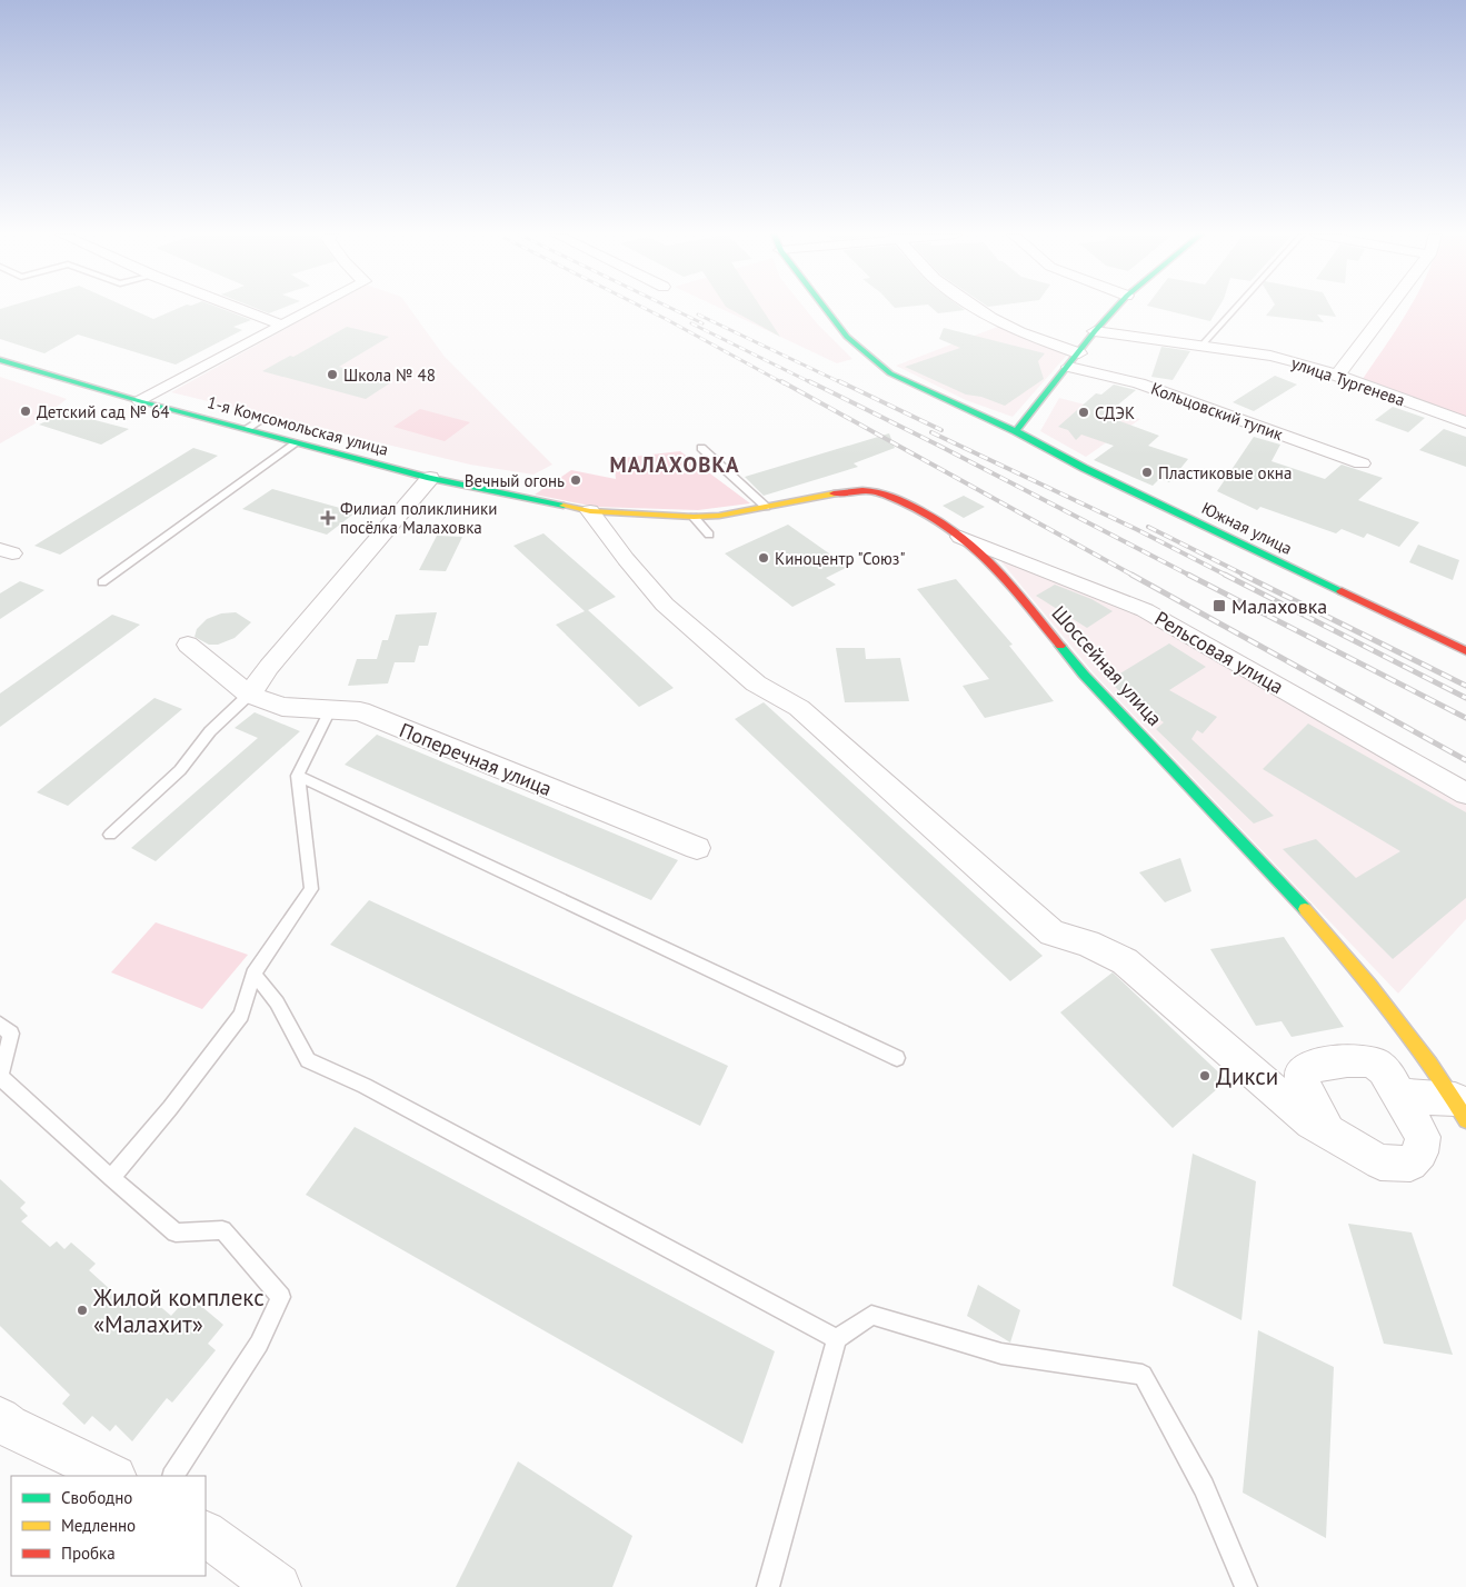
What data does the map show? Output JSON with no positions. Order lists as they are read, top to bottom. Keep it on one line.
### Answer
{"streets":{"main road":["1-я Комсомольская улица","Южная улица","Шоссейная улица"],"street":["улица Тургенева","Кольцовский тупик","Рельсовая улица","Поперечная улица"]},"crossings":[["1-я Комсомольская улица","Шоссейная улица"],["Рельсовая улица","Шоссейная улица"]],"districts":["МАЛАХОВКА"],"places":{"other":["Школа № 48","Детский сад № 64","СДЭК","Пластиковые окна","Вечный огонь","Киноцентр \"Союз\"","Дикси","Жилой комплекс «Малахит»"],"health":["Филиал поликлиники посёлка Малаховка"],"transit":["Малаховка"]},"legend":["Свободно","Медленно","Пробка"]}
